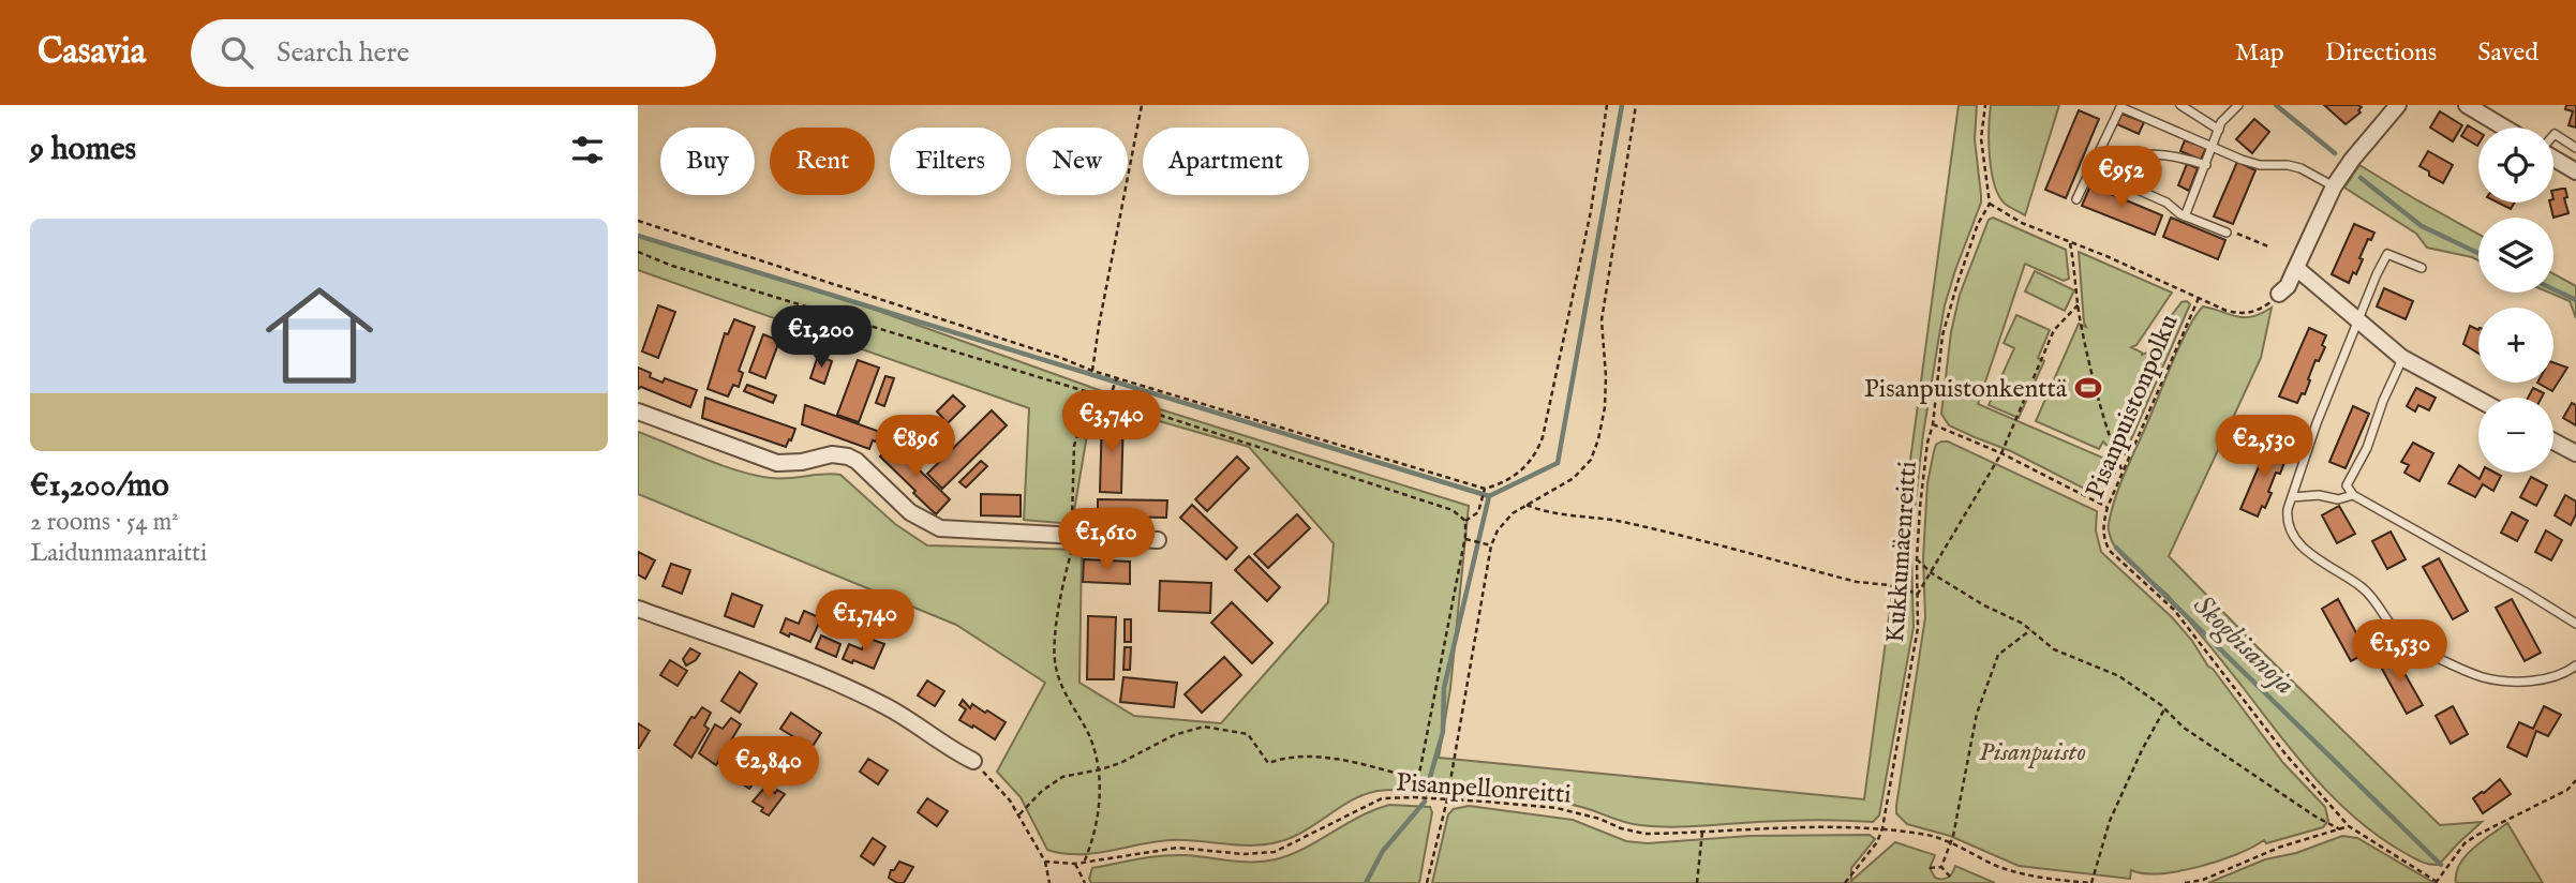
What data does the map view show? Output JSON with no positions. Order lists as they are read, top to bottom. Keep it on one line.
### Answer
{"streets":{"path":["Pisanpuistonpolku","Kukkumäenreitti","Pisanpellonreitti"]},"crossings":[["Kukkumäenreitti","Pisanpellonreitti"]],"water":["Skogbisanoja"],"parks":["Pisanpuisto"],"places":{"sports":["Pisanpuistonkenttä"]},"page":{"header":"Casavia","search":"Search here","nav":["Map","Directions","Saved"],"heading":"9 homes","map_buttons":["+","−"],"chip":["Buy","Rent","Filters","New","Apartment"],"price":["€952","€1,200","€3,740","€896","€2,530","€1,610","€1,740","€1,530","€2,840"],"list":[{"name":"€1,200/mo","note":"2 rooms · 54 m² · Laidunmaanraitti"}]}}
